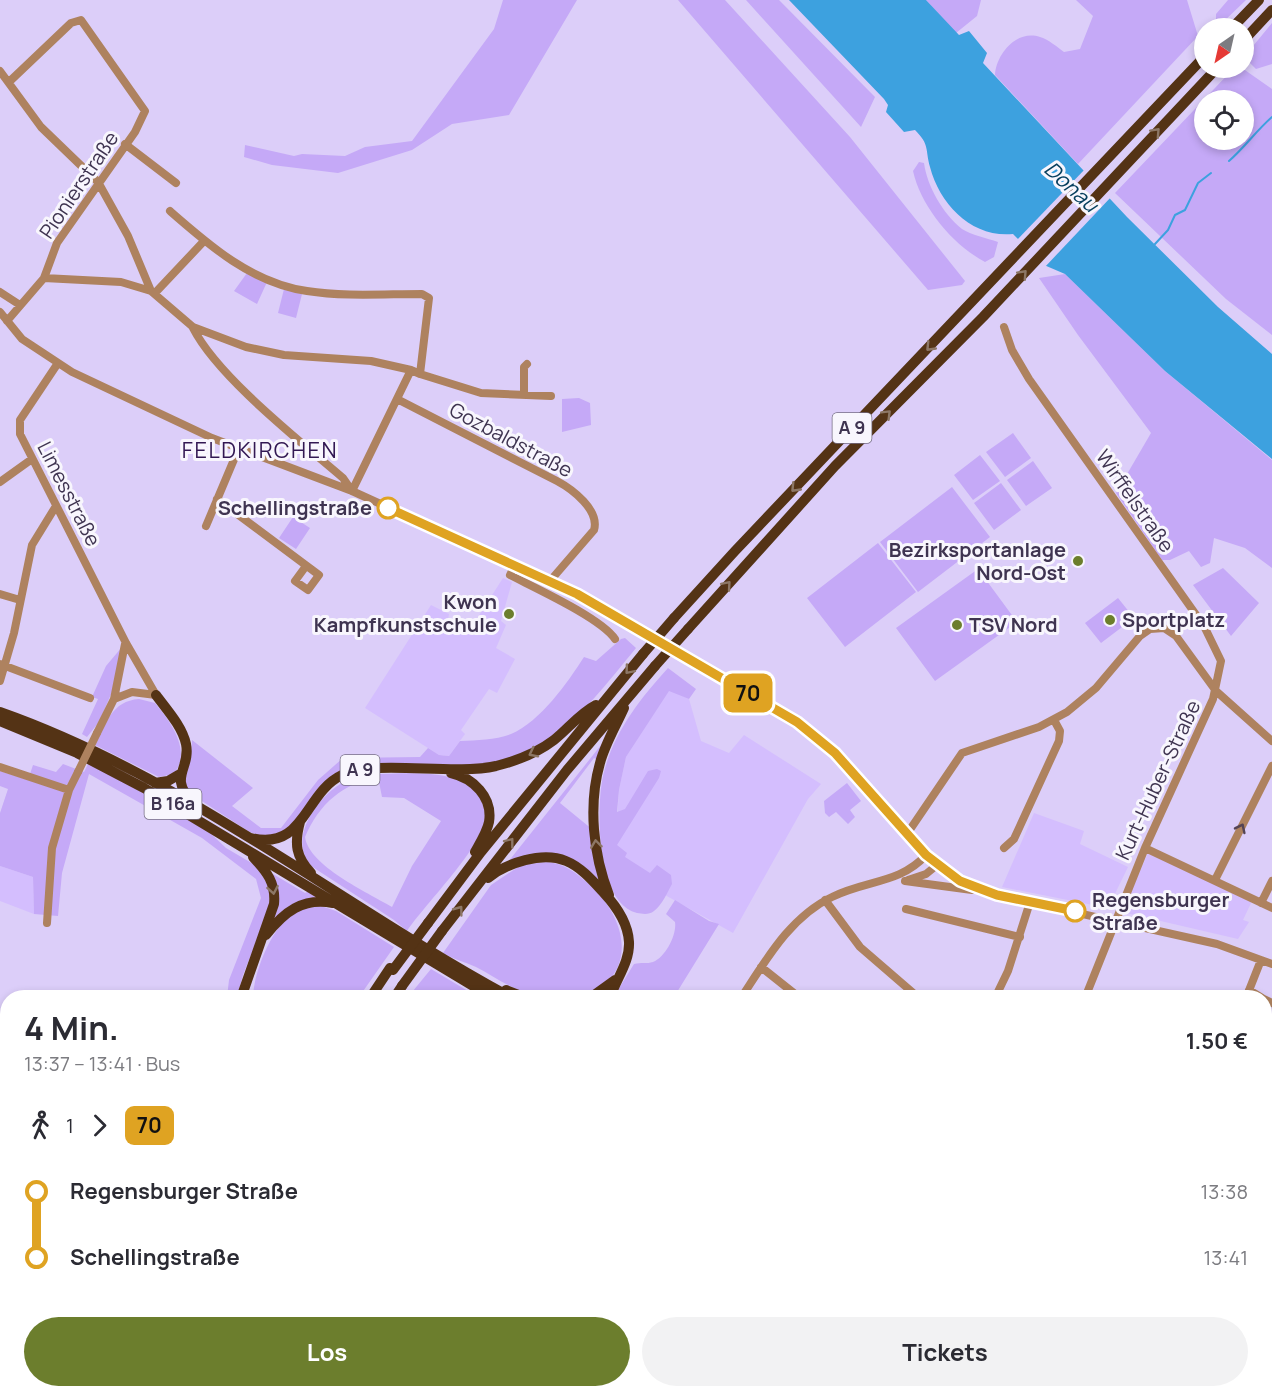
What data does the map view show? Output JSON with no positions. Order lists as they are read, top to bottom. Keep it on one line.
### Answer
{"streets":{"highway":["A 9","B 16a"],"street":["Pionierstraße","Gozbaldstraße","Limesstraße","Wirffelstraße","Kurt-Huber-Straße"]},"crossings":[["A 9","B 16a"],["Wirffelstraße","Kurt-Huber-Straße"]],"districts":["FELDKIRCHEN"],"water":["Donau"],"places":["Schellingstraße","Bezirksportanlage Nord-Ost","Kwon Kampfkunstschule","Sportplatz","TSV Nord","Regensburger Straße"],"lines":["bus line 70"],"north":"bottom left","page":{"on_map":"70","heading":["4 Min.","13:37 – 13:41 · Bus","1.50 €"],"legs":["1","70"],"list":[{"name":"Regensburger Straße","value":"13:38"},{"name":"Schellingstraße","value":"13:41"}],"buttons":["Los","Tickets"]}}
